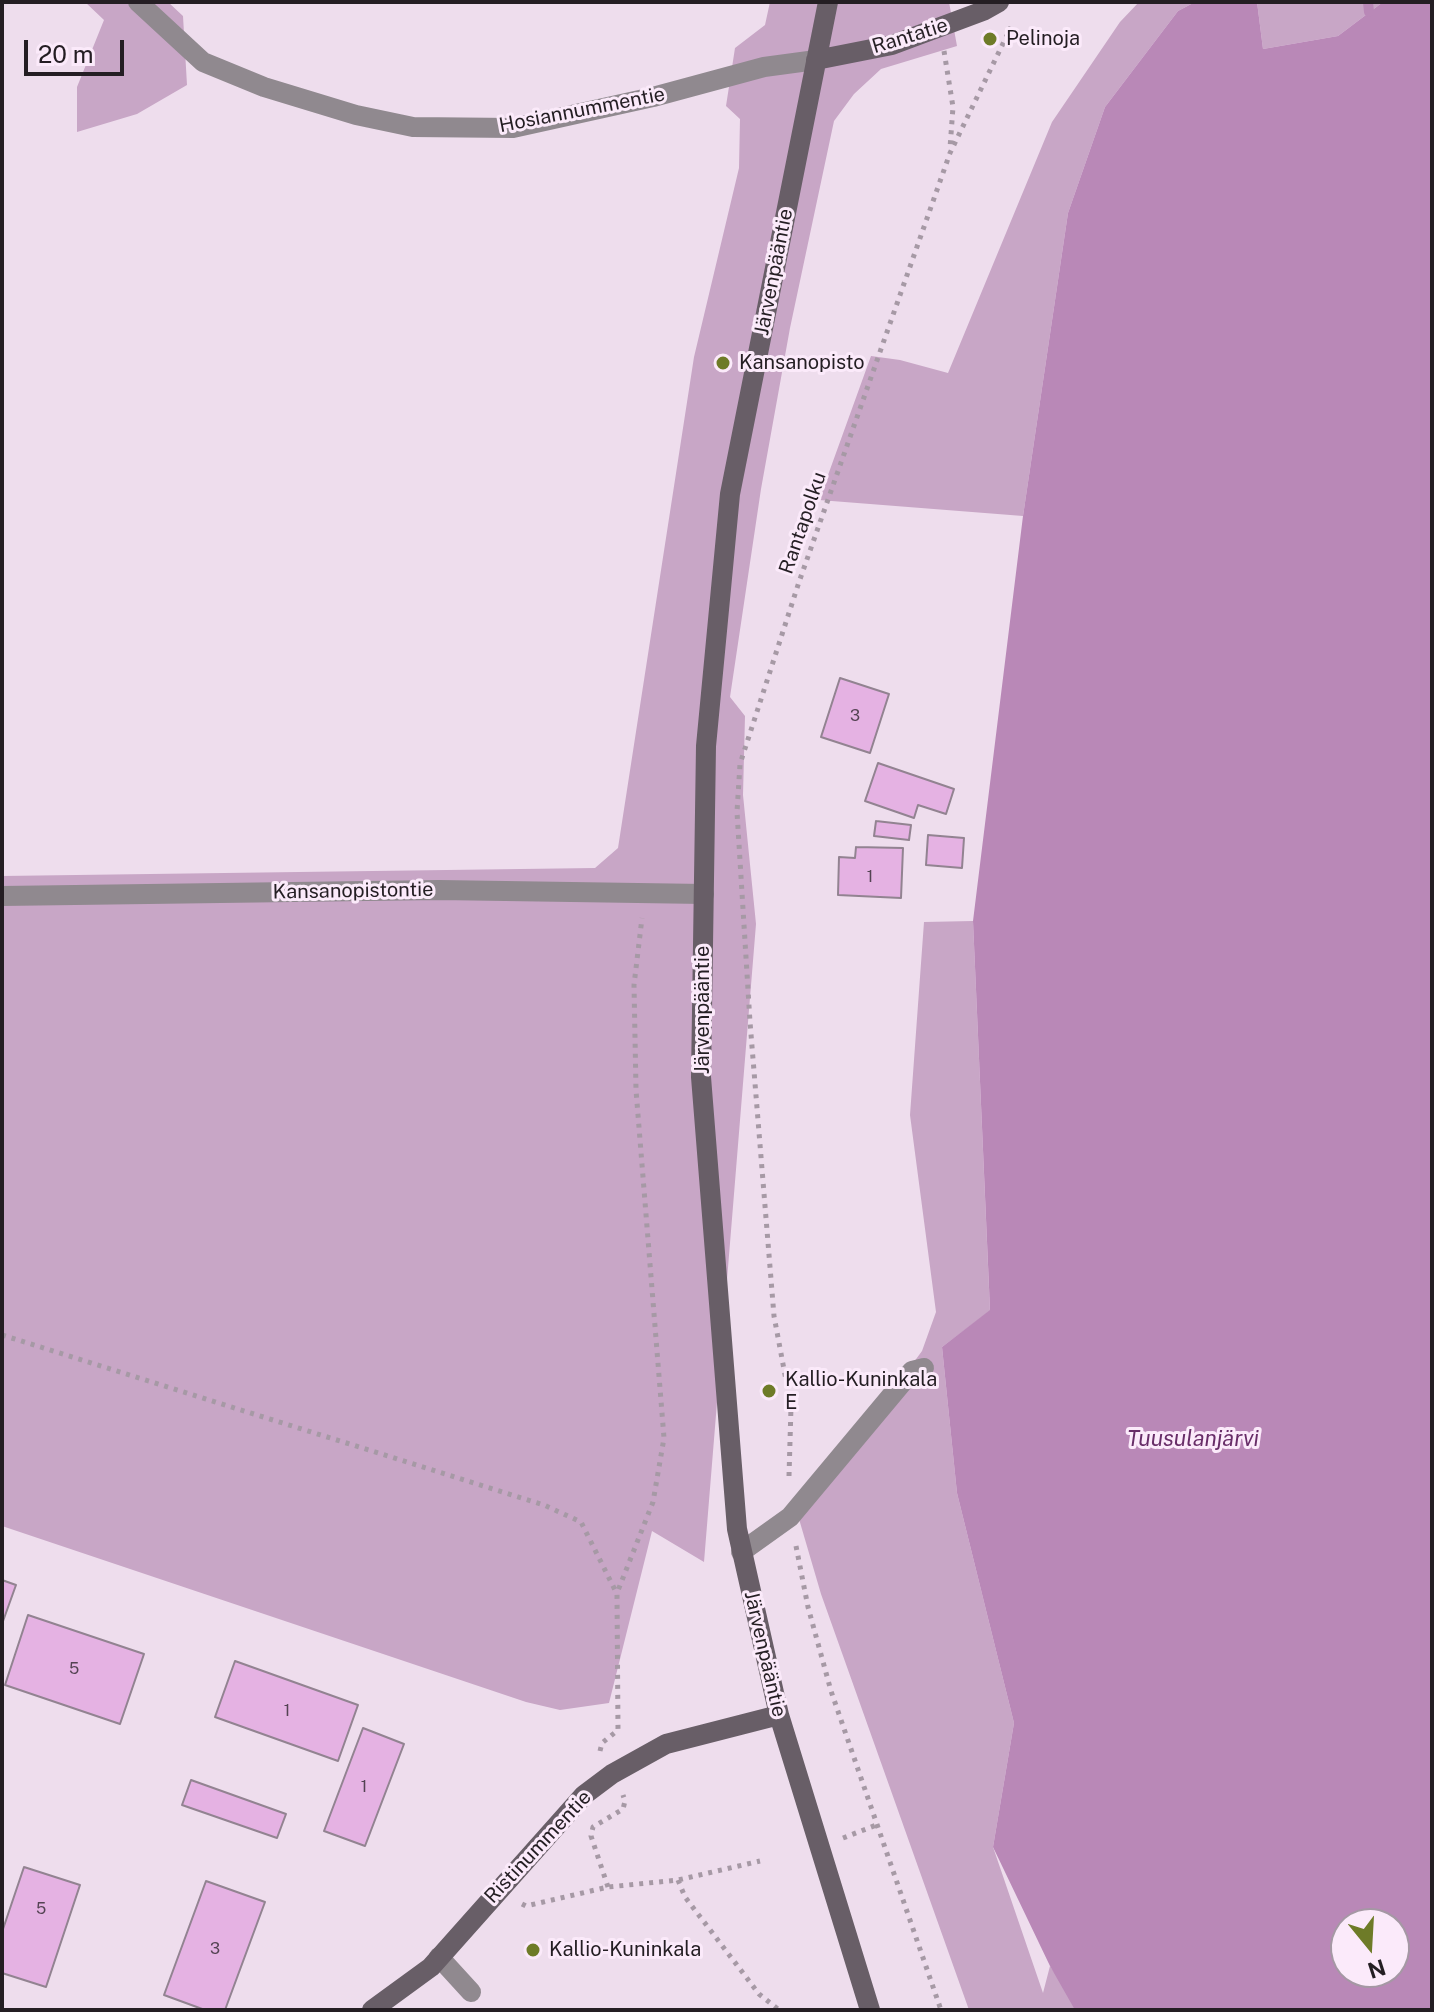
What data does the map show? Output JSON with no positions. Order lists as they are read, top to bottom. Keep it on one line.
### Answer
{"streets":{"main road":["Rantatie","Järvenpääntie","Ristinummentie"],"street":["Hosiannummentie","Kansanopistontie"],"path":["Rantapolku"]},"crossings":[["Rantatie","Hosiannummentie"],["Rantatie","Järvenpääntie"],["Rantatie","Rantapolku"],["Hosiannummentie","Järvenpääntie"],["Järvenpääntie","Kansanopistontie"],["Järvenpääntie","Ristinummentie"]],"water":["Tuusulanjärvi"],"places":["Pelinoja","Kansanopisto","Kallio-Kuninkala E","Kallio-Kuninkala"],"house_numbers":["3","1","5","1","1","5","3"],"scale_bar":"20 m","north":"bottom"}
